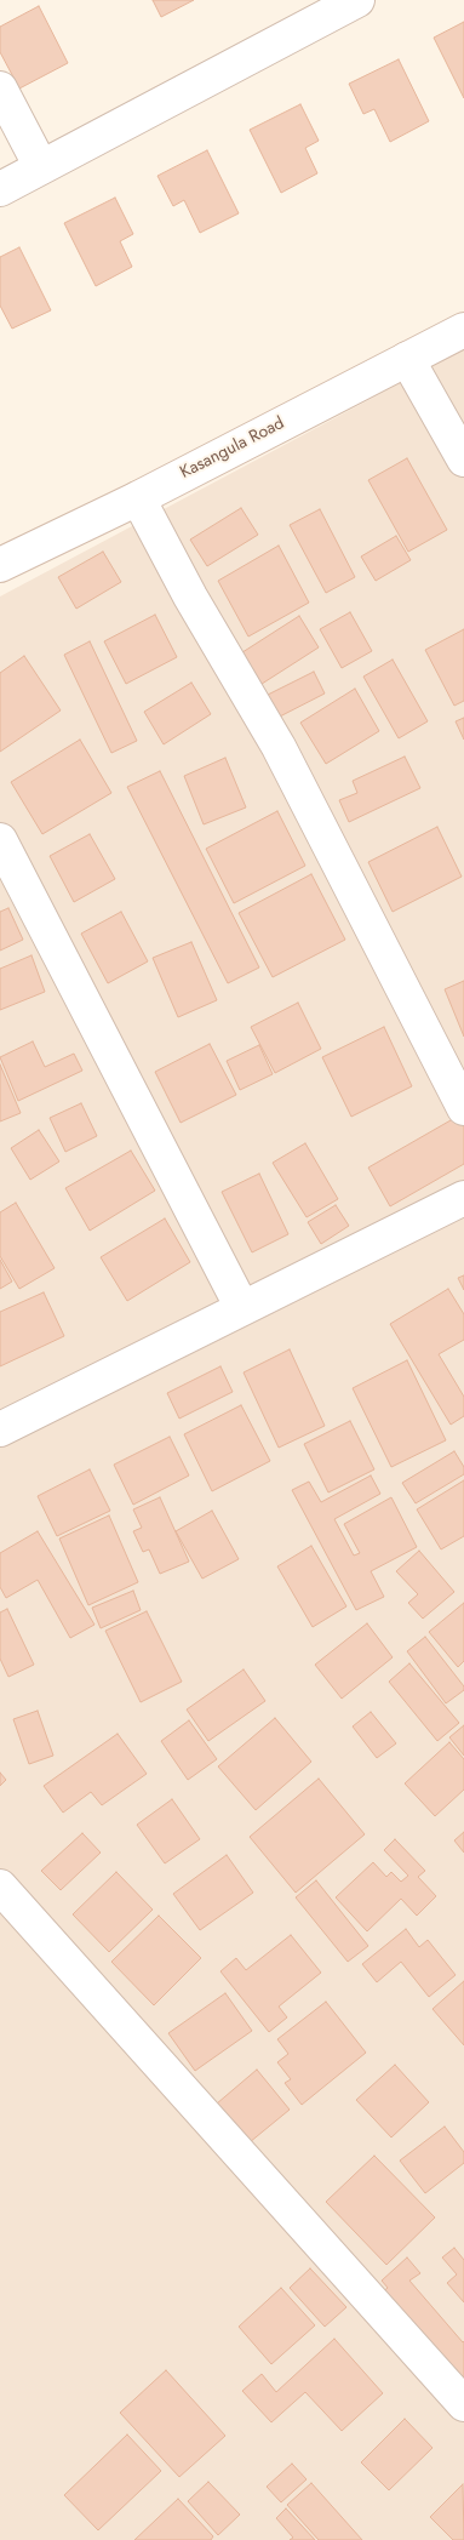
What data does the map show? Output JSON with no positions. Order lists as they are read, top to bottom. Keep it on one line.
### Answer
{"streets":{"street":["Kasangula Road"]}}
